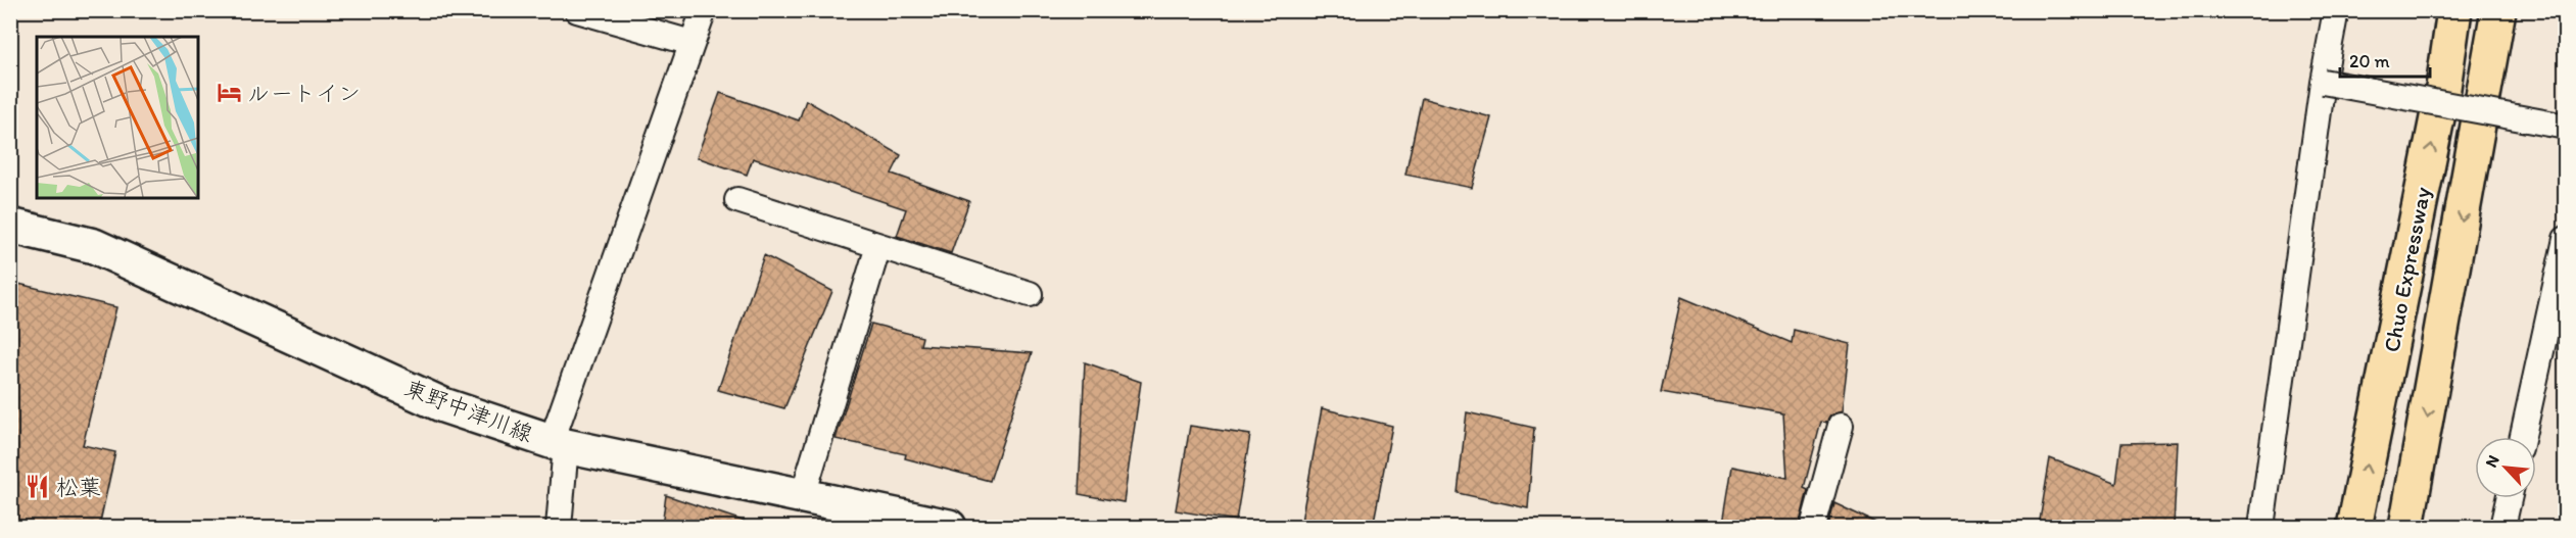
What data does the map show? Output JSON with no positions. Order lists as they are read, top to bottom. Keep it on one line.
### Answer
{"streets":{"highway":["Chuo Expressway"],"main road":["東野中津川線"]},"places":{"hotel":["ルートイン"],"restaurant":["松葉"]},"scale_bar":"20 m","north":"top left"}
